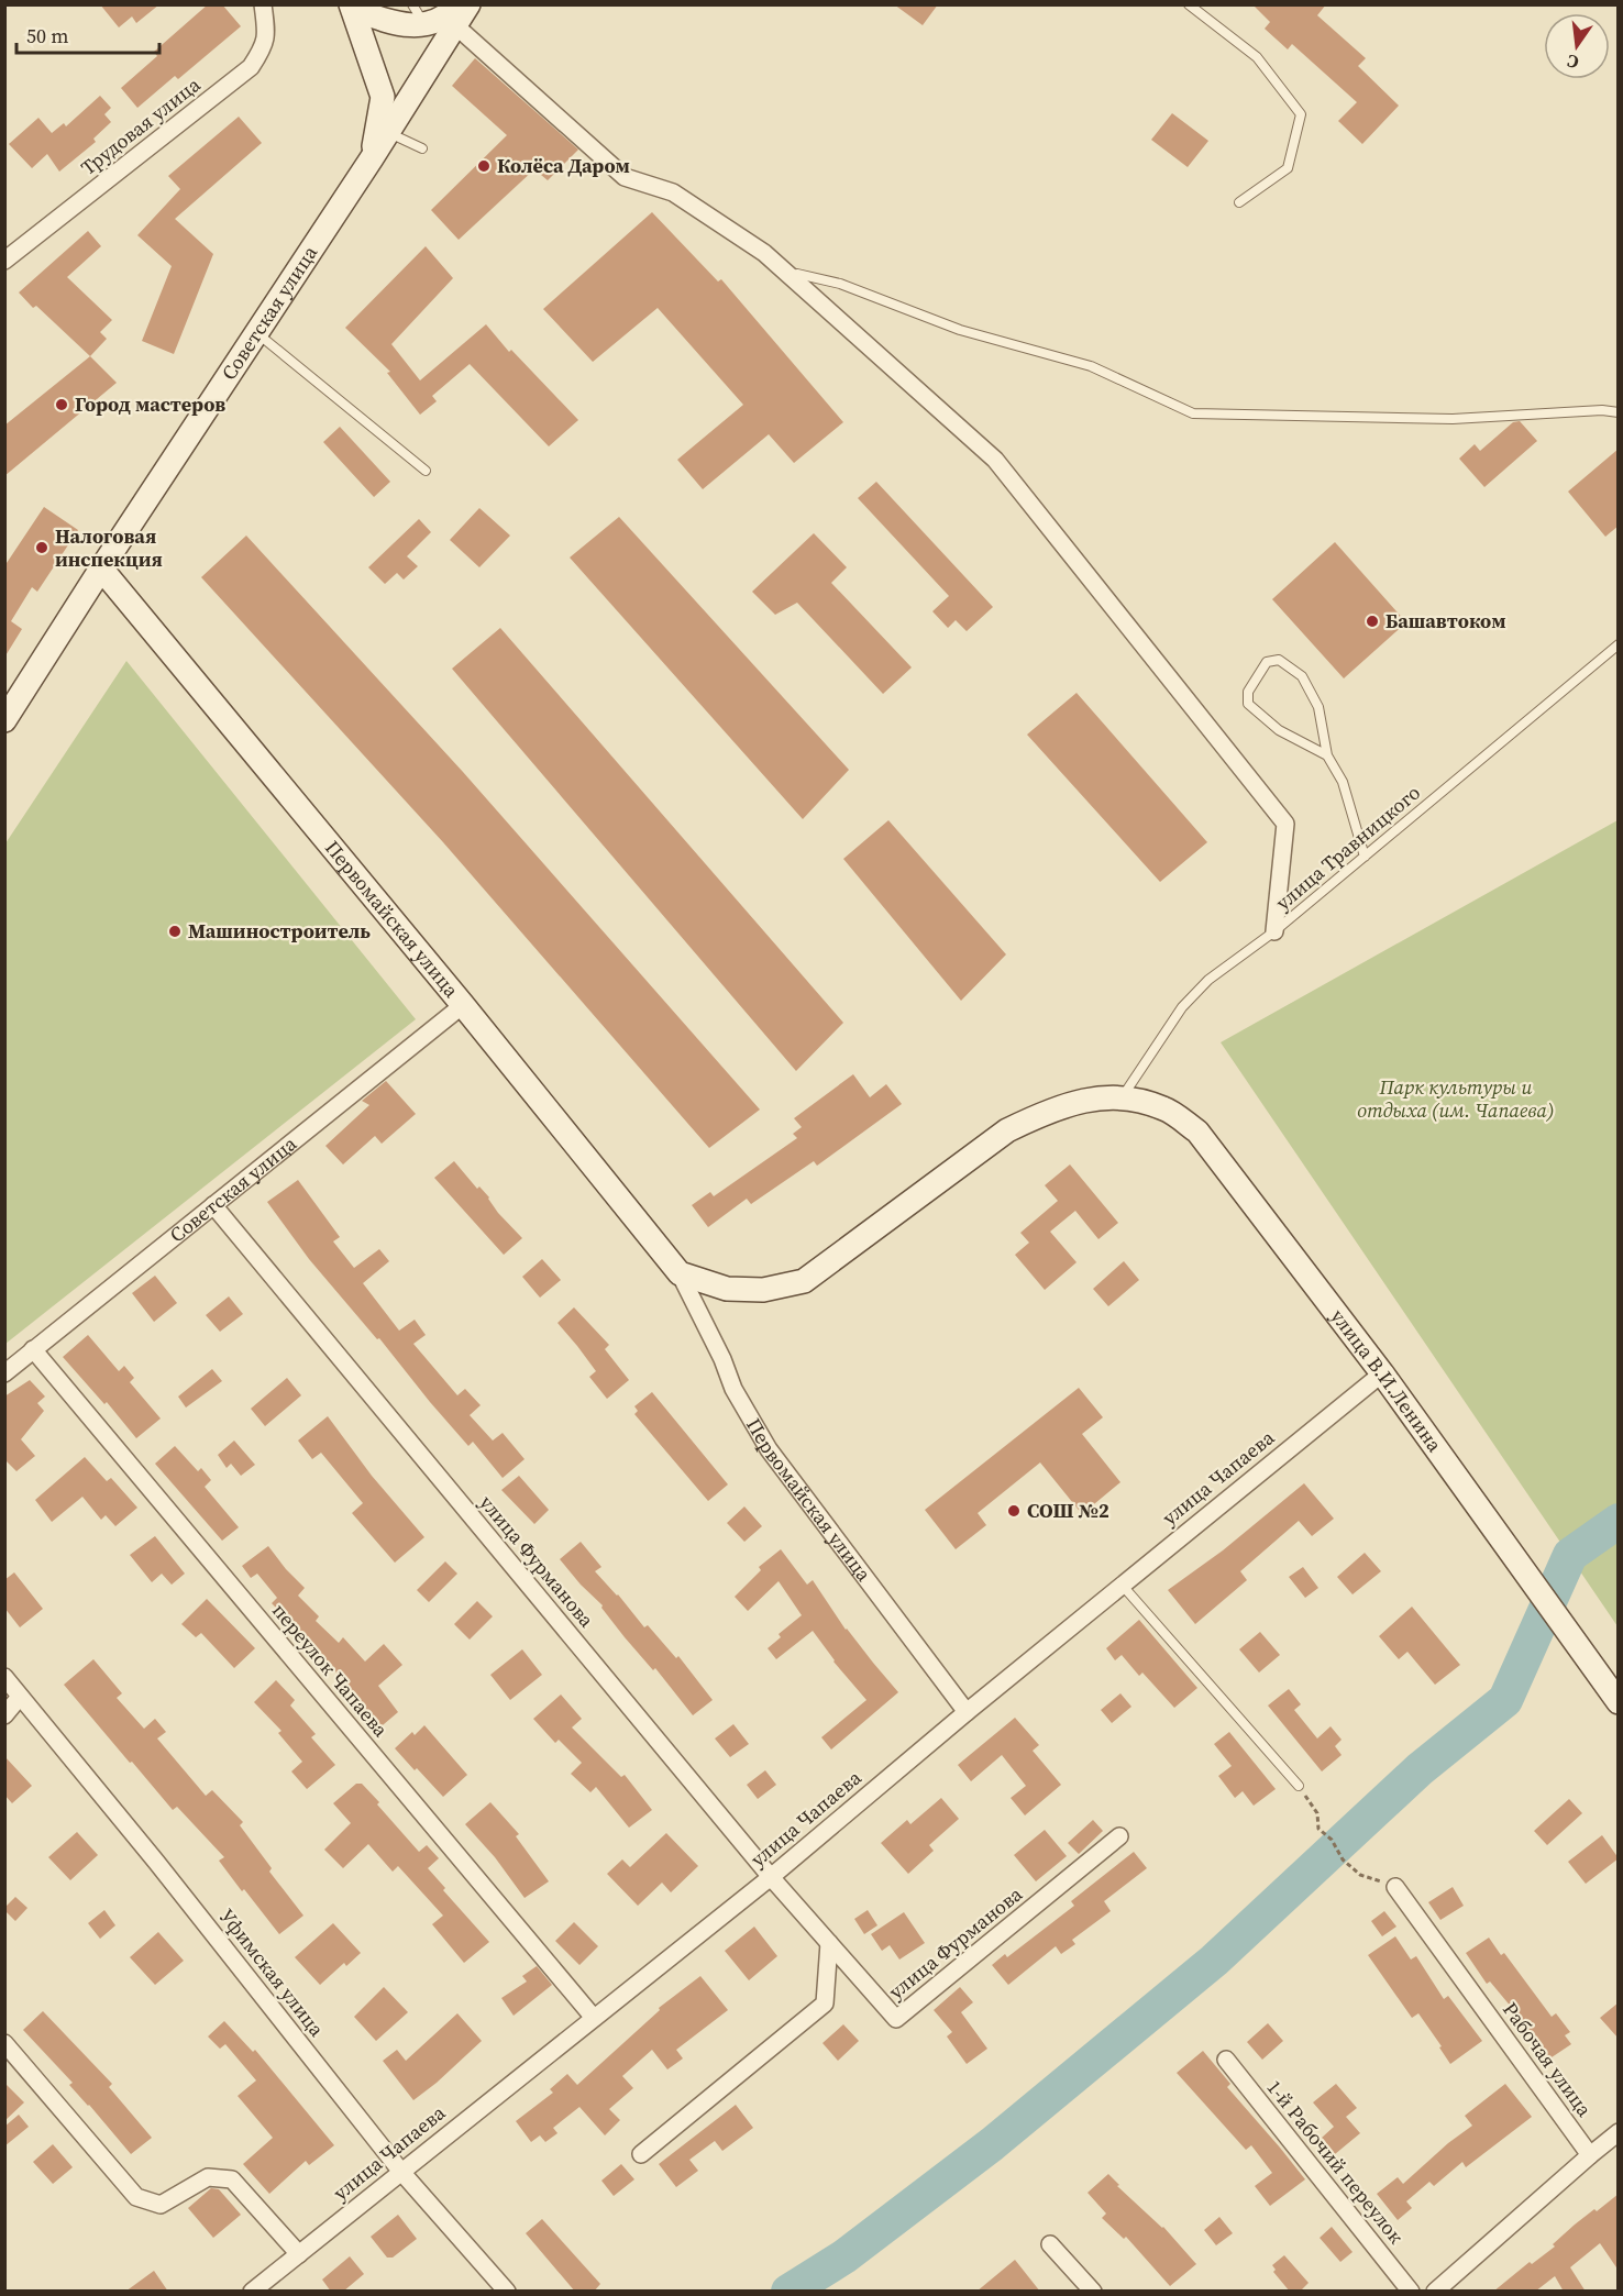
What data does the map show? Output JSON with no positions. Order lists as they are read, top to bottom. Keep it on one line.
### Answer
{"streets":{"main road":["Советская улица","Первомайская улица","улица В.И.Ленина"],"street":["Трудовая улица","улица Чапаева","улица Фурманова","переулок Чапаева","Уфимская улица","Рабочая улица","1-й Рабочий переулок"],"lane":["улица Травницкого"]},"crossings":[["Советская улица","Первомайская улица"],["Советская улица","улица Фурманова"],["Советская улица","переулок Чапаева"],["улица Травницкого","улица В.И.Ленина"],["Первомайская улица","улица Чапаева"],["улица В.И.Ленина","улица Чапаева"],["улица Чапаева","улица Фурманова"],["улица Чапаева","переулок Чапаева"],["улица Чапаева","Уфимская улица"]],"parks":["Парк культуры и отдыха (им. Чапаева)"],"places":["Колёса Даром","Город мастеров","Налоговая инспекция","Башавтоком","Машиностроитель","СОШ №2"],"scale_bar":"50 m","north":"bottom"}
